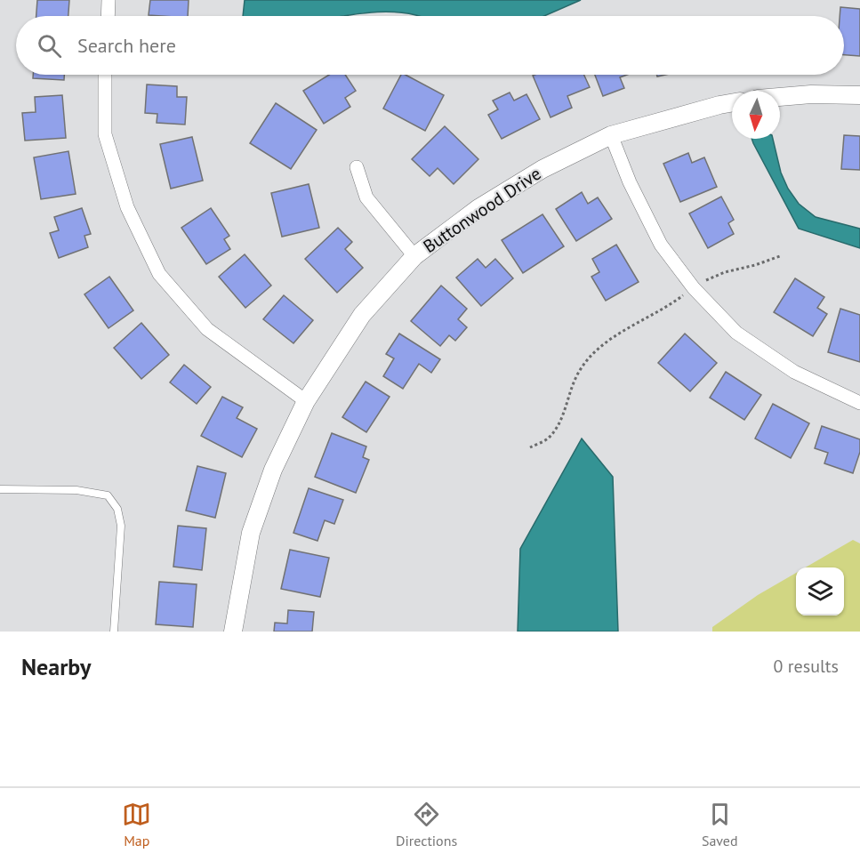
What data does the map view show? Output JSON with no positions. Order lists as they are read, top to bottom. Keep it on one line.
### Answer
{"streets":{"street":["Buttonwood Drive"]},"north":"bottom","page":{"search":"Search here","heading":["Nearby","0 results"],"nav":["Map","Directions","Saved"]}}
